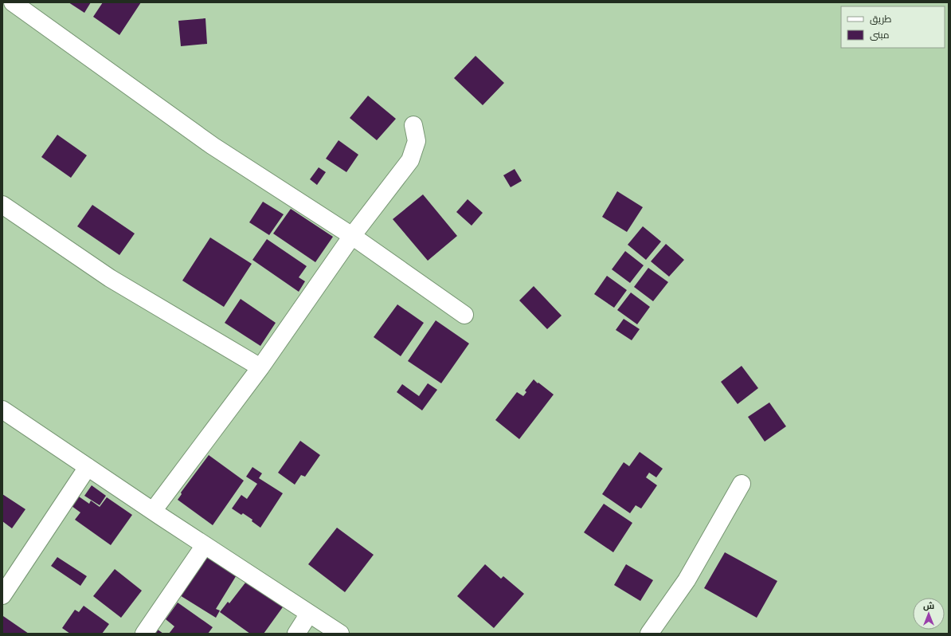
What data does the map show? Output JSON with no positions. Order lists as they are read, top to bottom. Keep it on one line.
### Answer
{"legend":["طريق","مبنى"],"north":"top"}
